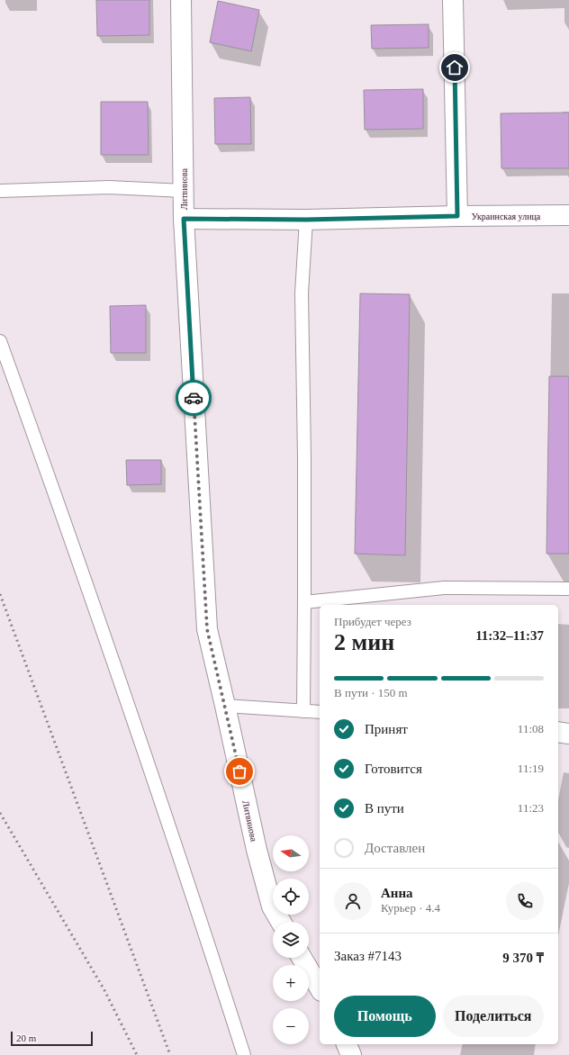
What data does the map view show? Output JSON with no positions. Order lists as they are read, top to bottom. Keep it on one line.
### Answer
{"streets":{"street":["Литвинова","Украинская улица"]},"crossings":[["Литвинова","Украинская улица"]],"scale_bar":"20 m","north":"left","page":{"heading":["2 мин","Прибудет через","11:32–11:37"],"panel":["Анна","Курьер · 4.4","Заказ #7143","9 370 ₸"],"bar":"В пути · 150 m","list":[["Принят","11:08"],["Готовится","11:19"],["В пути","11:23"],"Доставлен"],"map_buttons":["+","−"],"buttons":["Помощь","Поделиться"],"scale":"20 m"}}
